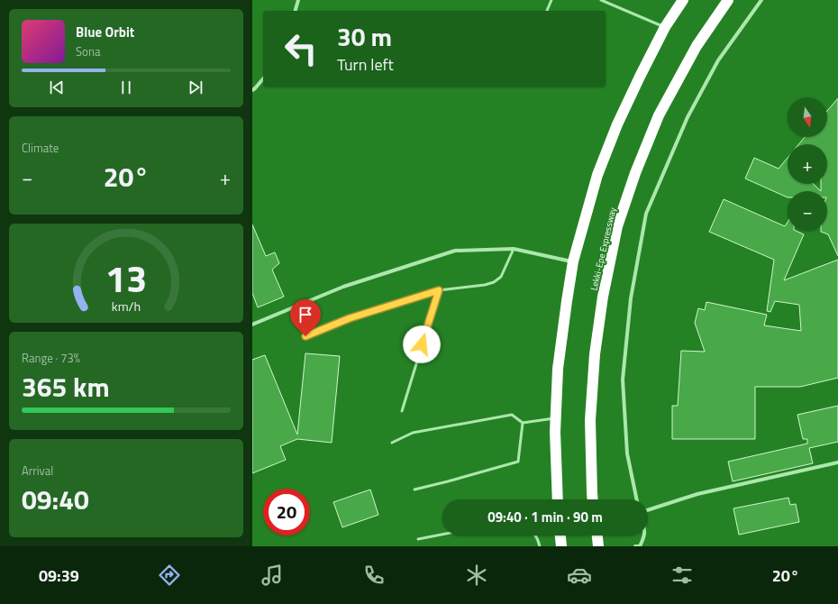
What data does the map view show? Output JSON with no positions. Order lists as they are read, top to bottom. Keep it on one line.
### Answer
{"streets":{"highway":["Lekki-Epe Expressway"]},"north":"bottom","page":{"turn":["30 m","Turn left"],"song":["Blue Orbit","Sona"],"map_buttons":["+","−"],"tile":["Climate",["Range · 73%","365 km"],["Arrival","09:40"]],"heat":["−","20°","+"],"limit":"20","trip":"09:40 · 1 min · 90 m","tabs":["09:39","20°"],"gauge":["13","km/h"]}}
